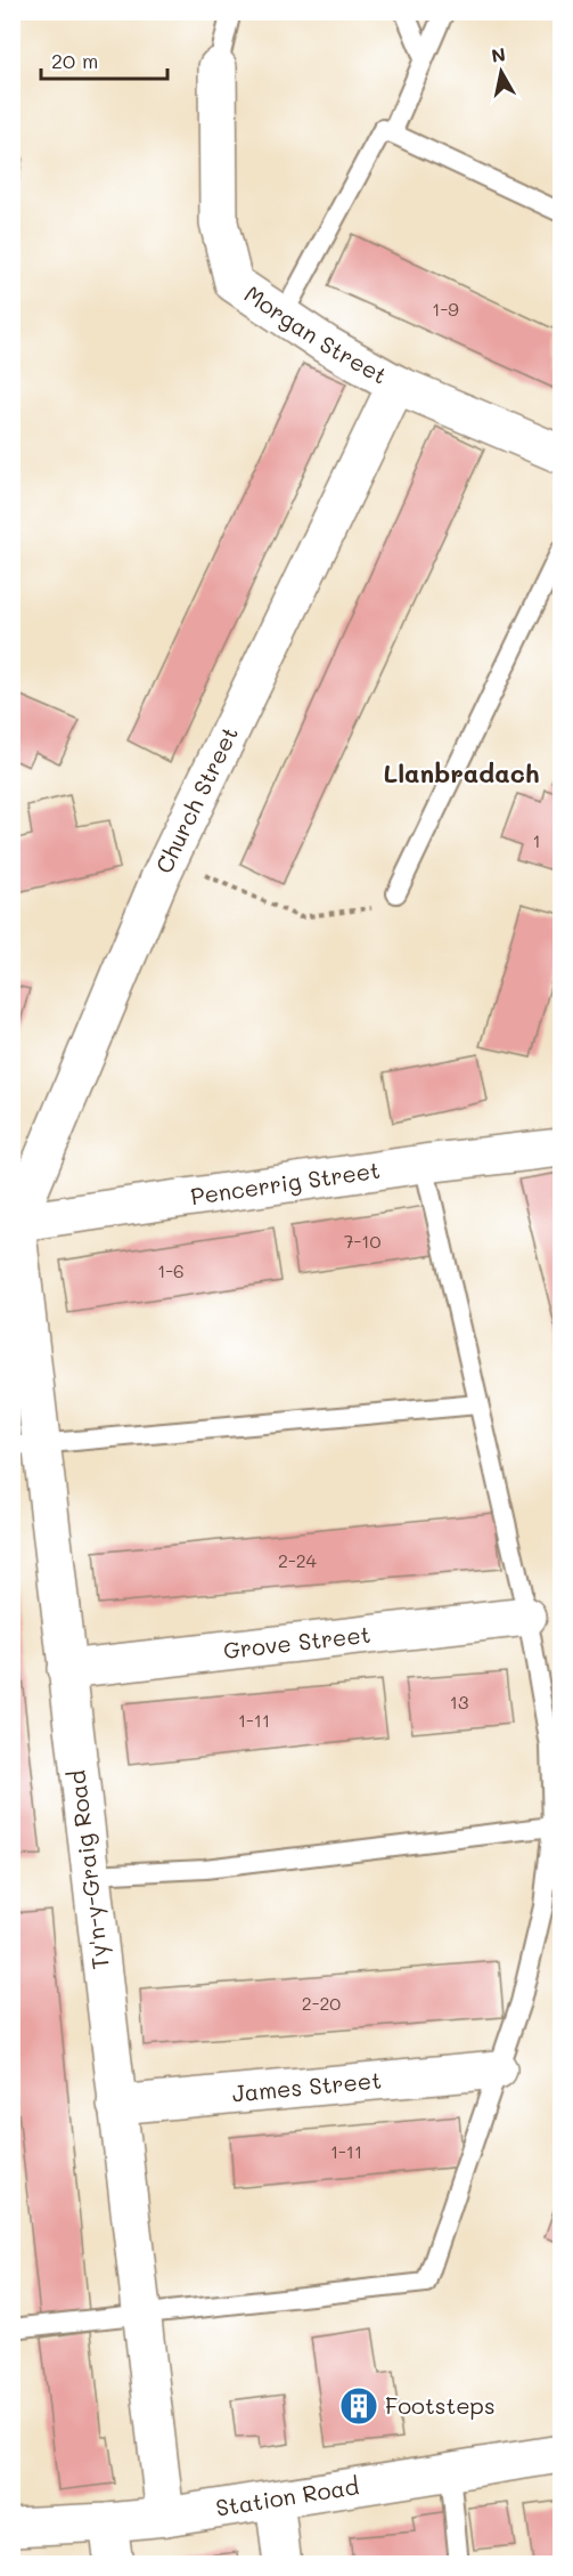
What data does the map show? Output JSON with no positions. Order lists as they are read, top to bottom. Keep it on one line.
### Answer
{"streets":{"street":["Morgan Street","Church Street","Pencerrig Street","Grove Street","Ty'n-y-Graig Road","James Street","Station Road"]},"crossings":[["Morgan Street","Church Street"],["Church Street","Pencerrig Street"],["Church Street","Ty'n-y-Graig Road"],["Pencerrig Street","Ty'n-y-Graig Road"],["Grove Street","Ty'n-y-Graig Road"],["Ty'n-y-Graig Road","James Street"],["Ty'n-y-Graig Road","Station Road"]],"districts":["Llanbradach"],"places":{"building":["Footsteps"]},"house_numbers":["1-9","1","7-10","1-6","2-24","13","1-11","2-20","1-11"],"scale_bar":"20 m","north":"top"}
